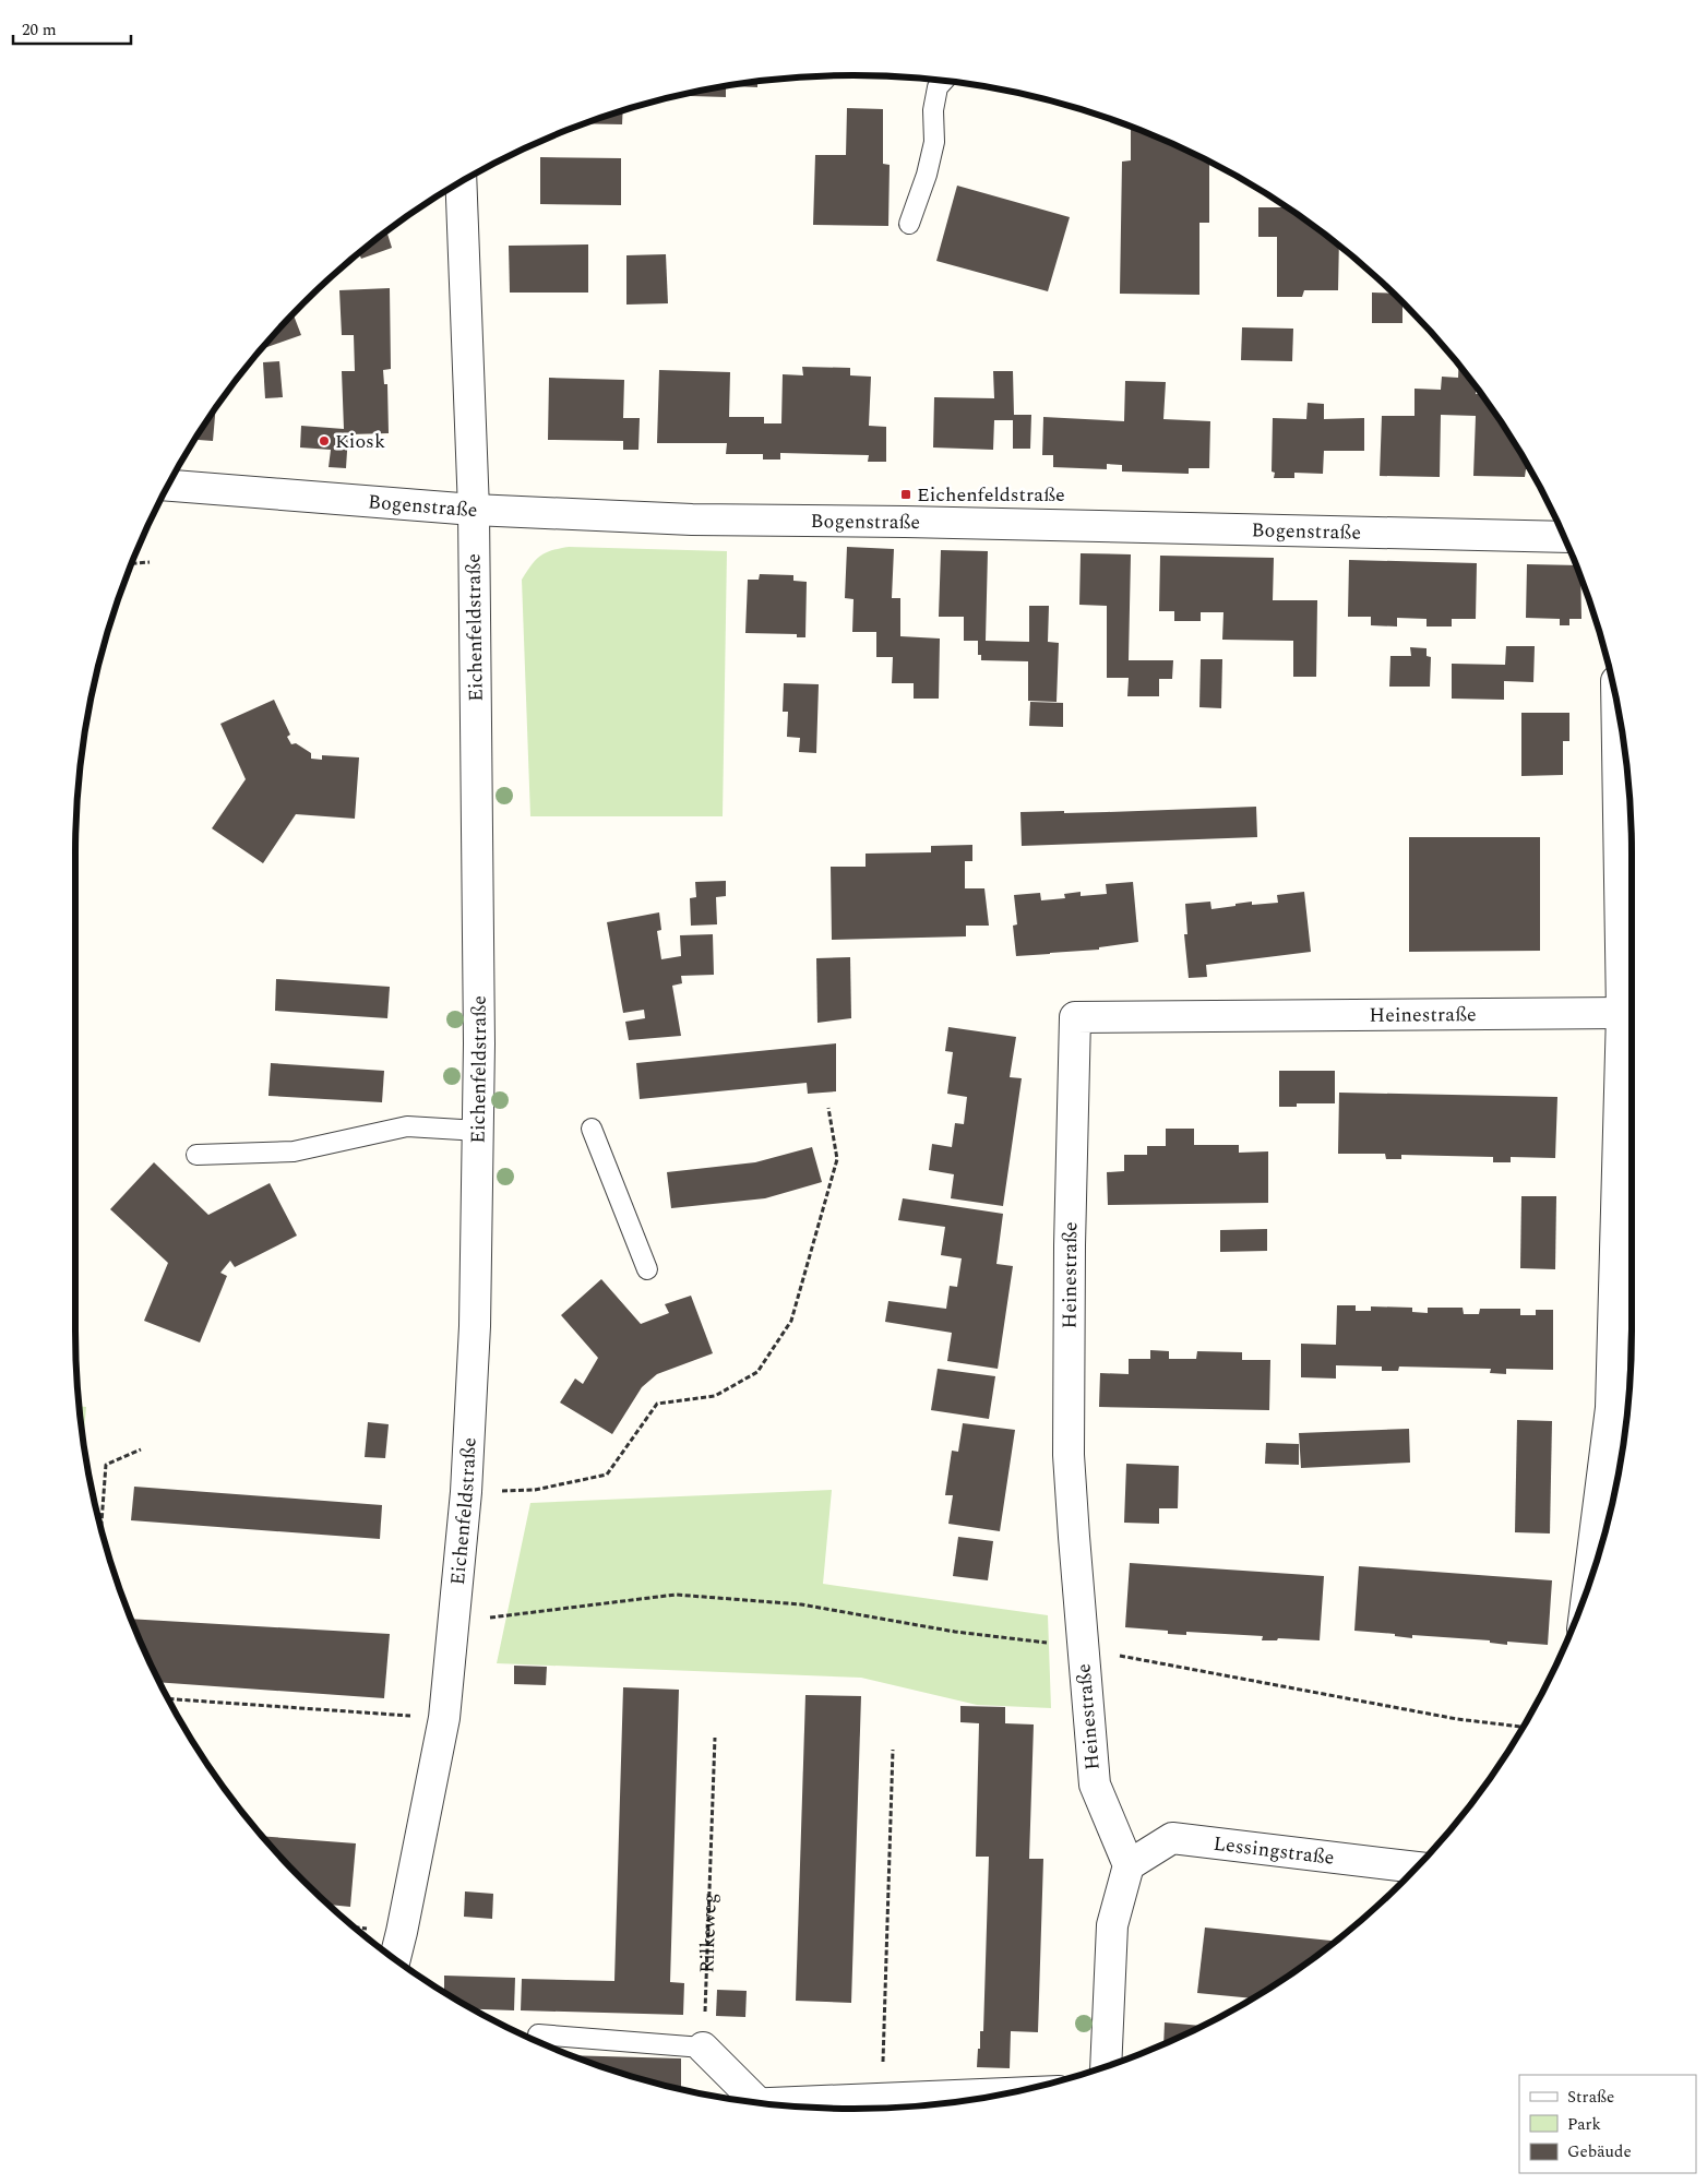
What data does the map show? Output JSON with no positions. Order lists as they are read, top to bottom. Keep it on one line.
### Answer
{"streets":{"street":["Bogenstraße","Eichenfeldstraße","Heinestraße","Lessingstraße"],"path":["Rilkeweg"]},"crossings":[["Bogenstraße","Eichenfeldstraße"],["Heinestraße","Lessingstraße"]],"places":{"other":["Kiosk"],"transit":["Eichenfeldstraße"]},"legend":["Straße","Park","Gebäude"],"scale_bar":"20 m"}
